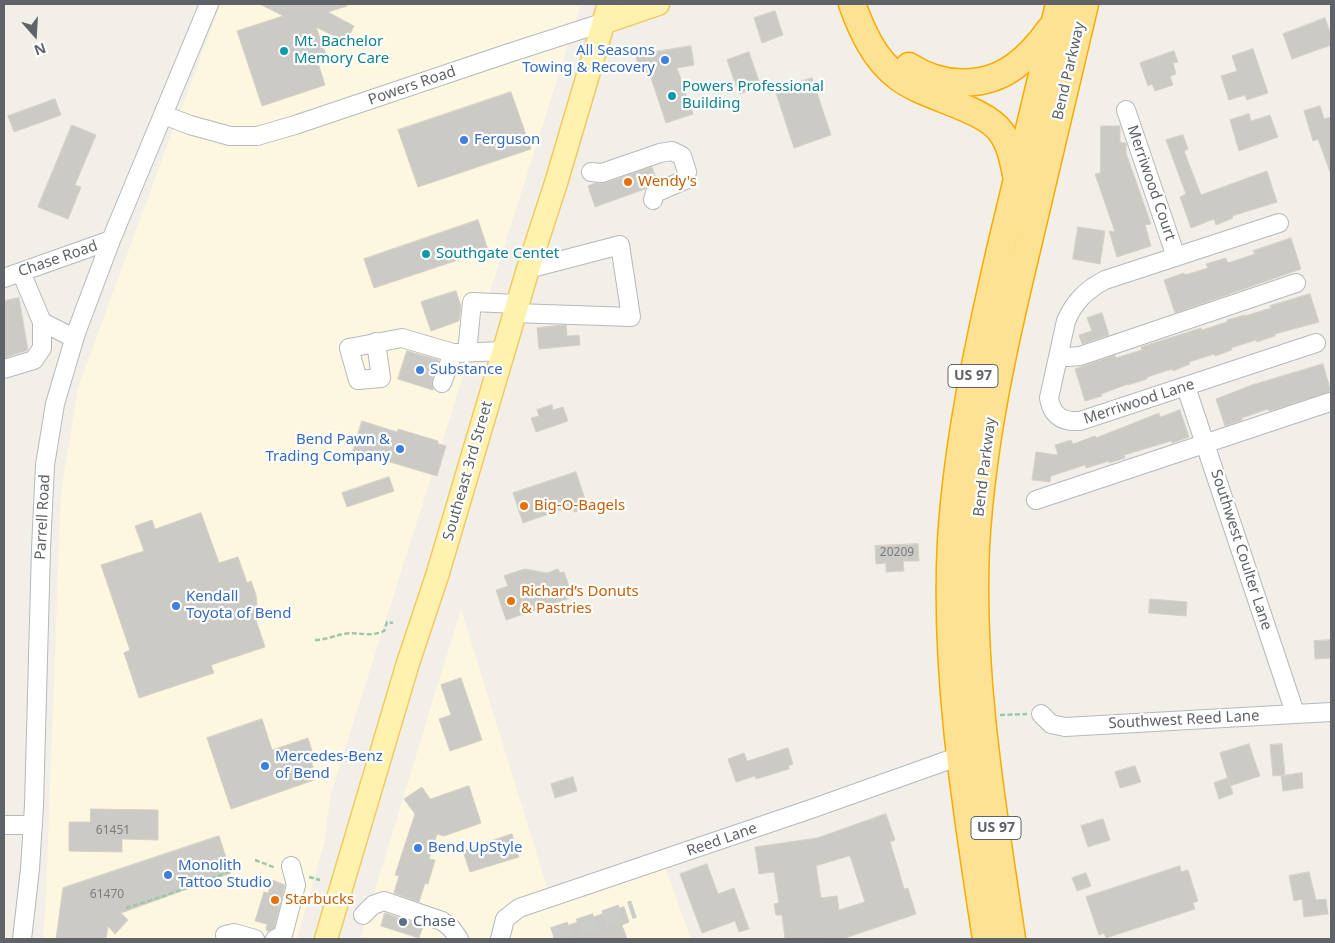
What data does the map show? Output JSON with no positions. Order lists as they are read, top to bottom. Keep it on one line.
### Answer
{"streets":{"highway":["Bend Parkway","US 97"],"main road":["Powers Road","Southeast 3rd Street"],"street":["Merriwood Court","Chase Road","Merriwood Lane","Parrell Road","Southwest Coulter Lane","Southwest Reed Lane","Reed Lane"]},"crossings":[["Bend Parkway","Reed Lane"],["Powers Road","Southeast 3rd Street"],["Powers Road","Parrell Road"],["Merriwood Court","Merriwood Lane"],["Chase Road","Parrell Road"],["Merriwood Lane","Southwest Coulter Lane"],["Southwest Coulter Lane","Southwest Reed Lane"]],"places":["Mt. Bachelor Memory Care","All Seasons Towing & Recovery","Powers Professional Building","Ferguson","Wendy's","Southgate Centet","Substance","Bend Pawn & Trading Company","Big-O-Bagels","Richard’s Donuts & Pastries","Kendall Toyota of Bend","Mercedes-Benz of Bend","Bend UpStyle","Monolith Tattoo Studio","Starbucks","Chase"],"house_numbers":["20209","61451","61470"],"north":"bottom"}
